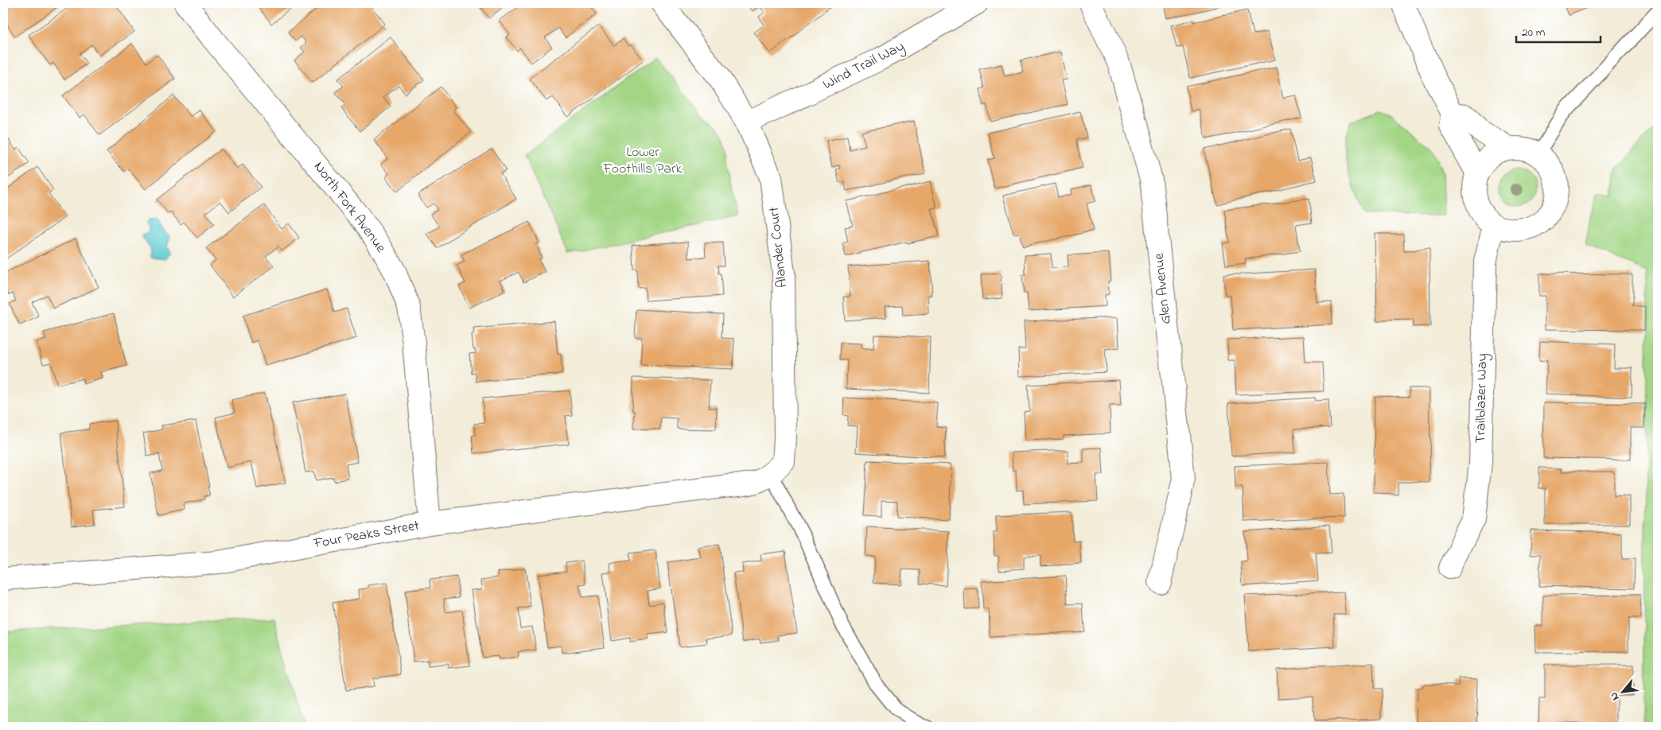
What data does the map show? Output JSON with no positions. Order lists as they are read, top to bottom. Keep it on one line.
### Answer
{"streets":{"street":["Wind Trail Way","North Fork Avenue","Alander Court","Glen Avenue","Trailblazer Way","Four Peaks Street"]},"crossings":[["Wind Trail Way","Alander Court"],["North Fork Avenue","Four Peaks Street"],["Alander Court","Four Peaks Street"]],"parks":["Lower Foothills Park"],"scale_bar":"20 m","north":"bottom left"}
